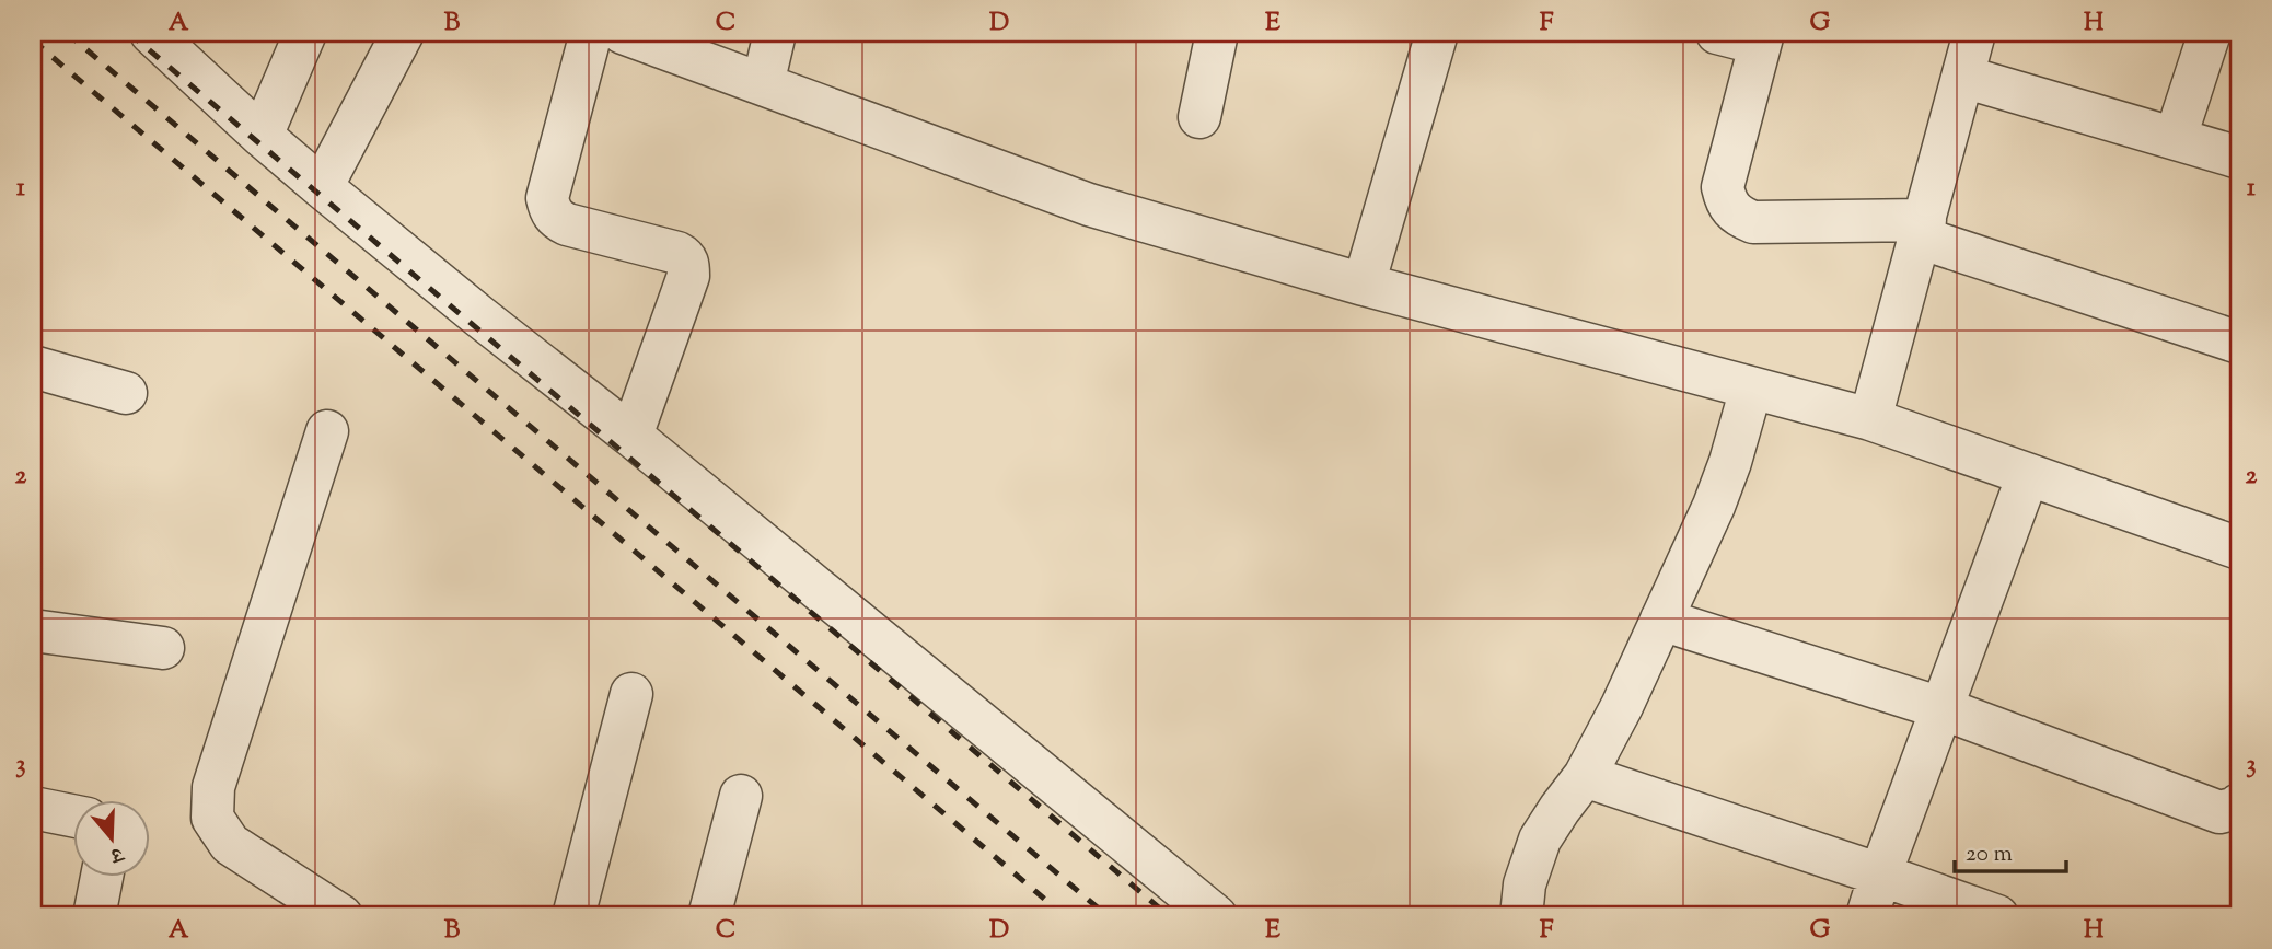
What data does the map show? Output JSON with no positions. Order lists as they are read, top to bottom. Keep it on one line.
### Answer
{"scale_bar":"20 m","north":"bottom","grid":{"columns":["A","B","C","D","E","F","G","H"],"rows":["1","2","3"]}}
